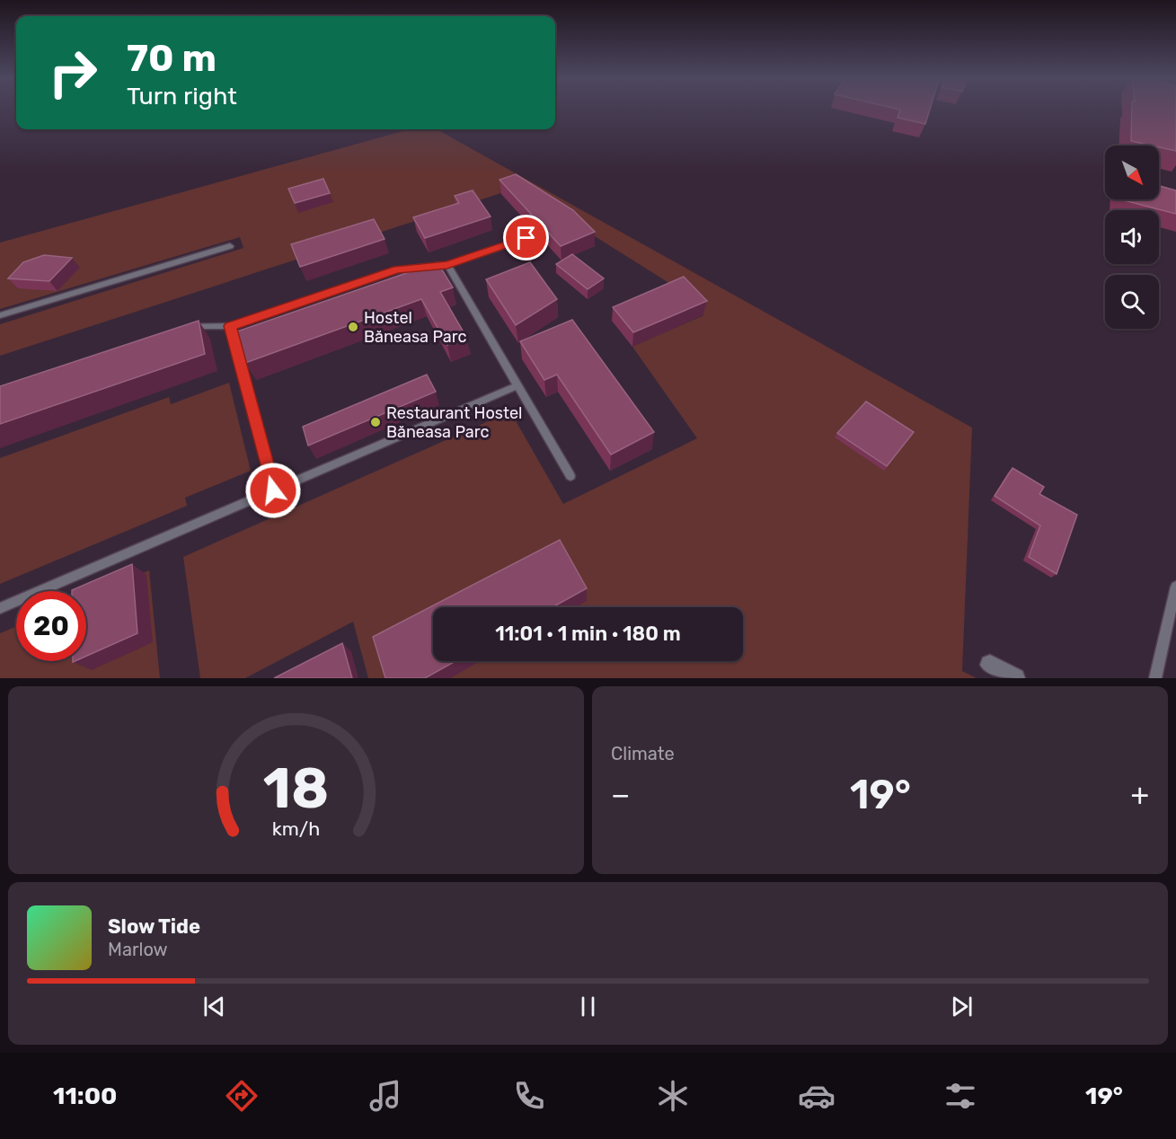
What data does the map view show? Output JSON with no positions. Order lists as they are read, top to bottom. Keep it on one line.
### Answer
{"places":["Hostel Băneasa Parc","Restaurant Hostel Băneasa Parc"],"north":"bottom right","page":{"turn":["70 m","Turn right"],"limit":"20","trip":"11:01 · 1 min · 180 m","tile":"Climate","heat":["−","19°","+"],"song":["Slow Tide","Marlow"],"tabs":["11:00","19°"],"gauge":["18","km/h"]}}
